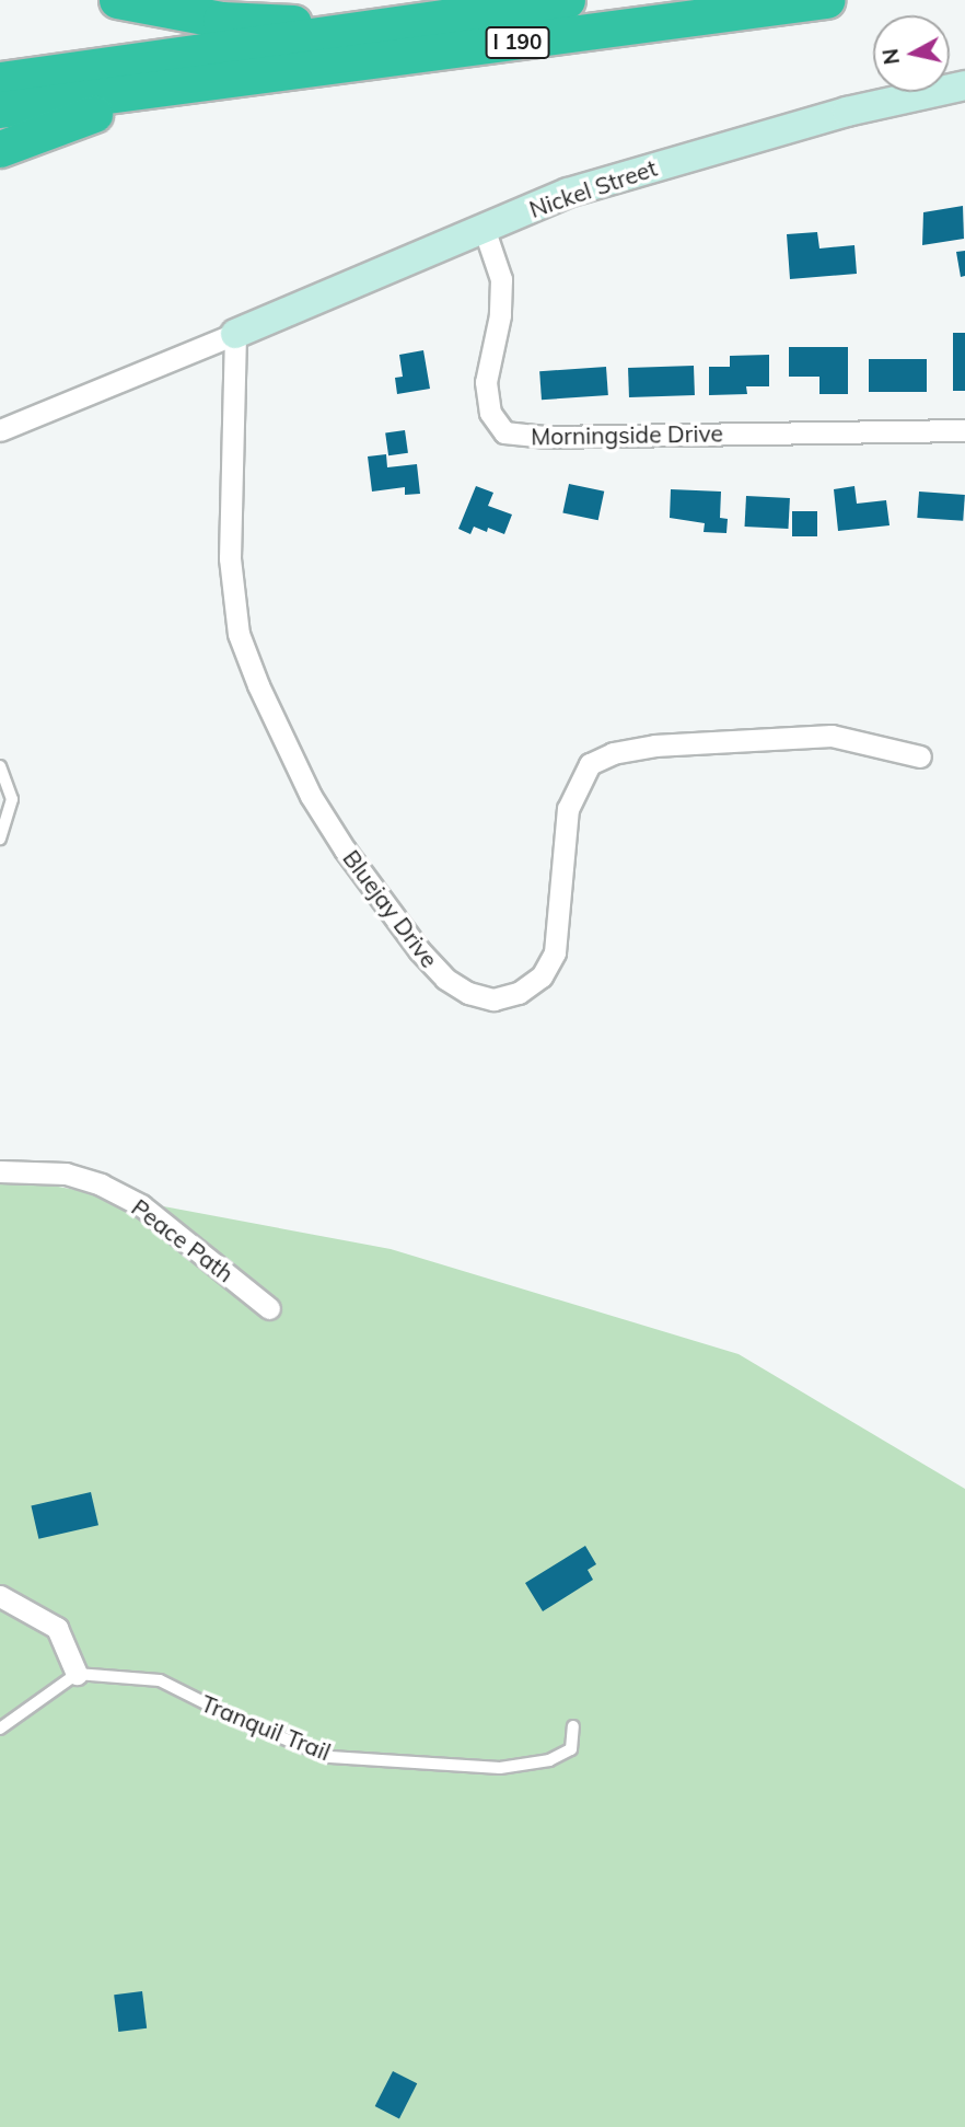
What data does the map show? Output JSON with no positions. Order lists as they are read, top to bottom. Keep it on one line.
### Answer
{"streets":{"highway":["I 190"],"street":["Nickel Street","Morningside Drive","Bluejay Drive","Peace Path"],"lane":["Tranquil Trail"]},"crossings":[["Nickel Street","Morningside Drive"],["Nickel Street","Bluejay Drive"]],"north":"left"}
